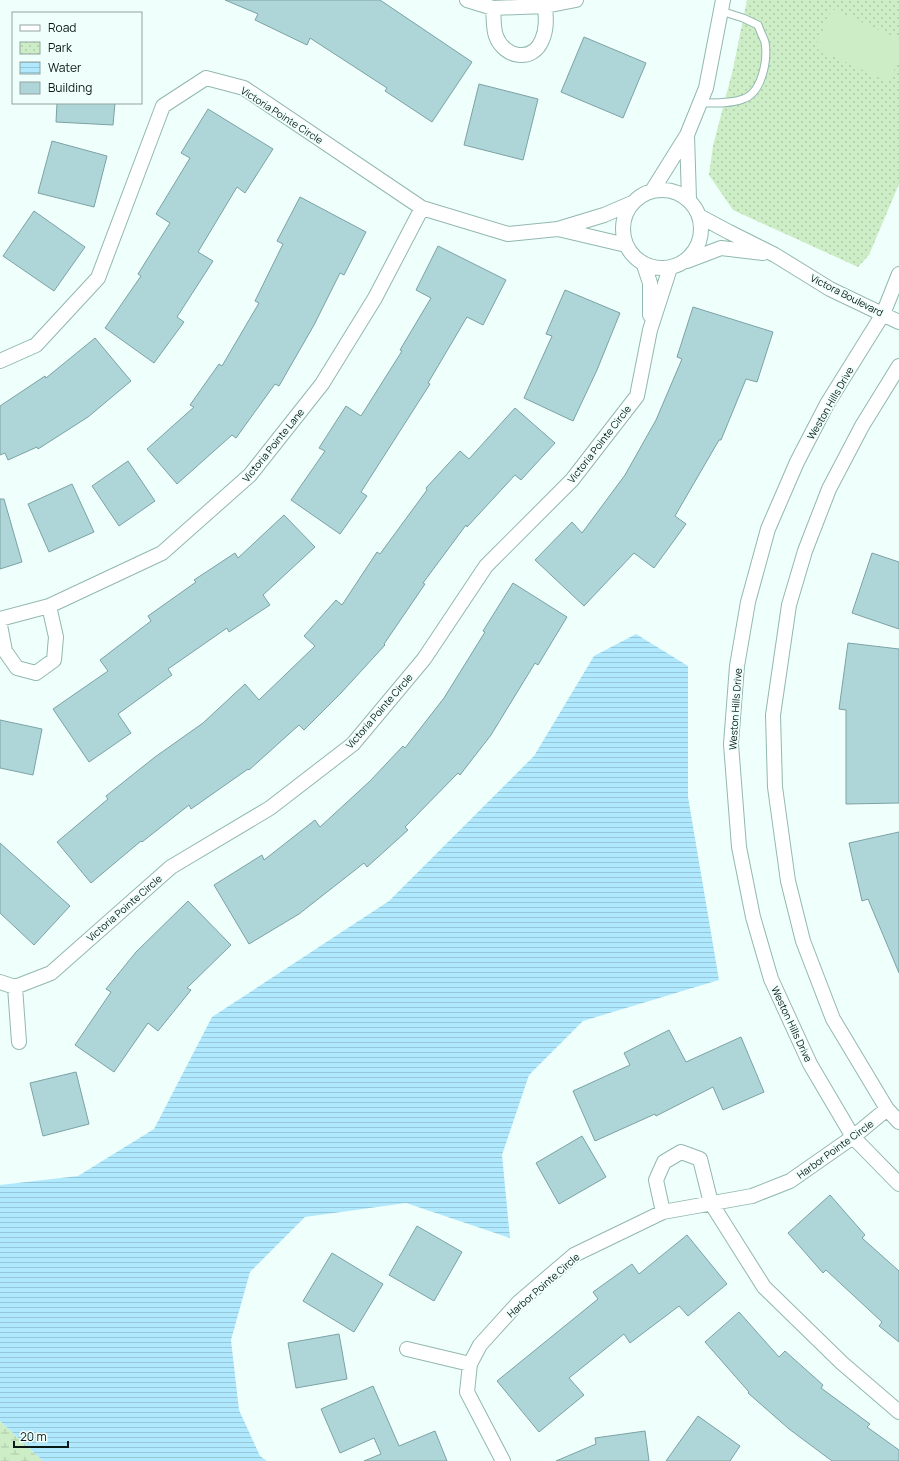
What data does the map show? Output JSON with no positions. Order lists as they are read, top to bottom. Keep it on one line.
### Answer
{"streets":{"street":["Victoria Pointe Circle","Victora Boulevard","Weston Hills Drive","Victoria Pointe Lane","Harbor Pointe Circle"]},"crossings":[["Victoria Pointe Circle","Victora Boulevard"],["Victoria Pointe Circle","Victoria Pointe Lane"],["Victora Boulevard","Weston Hills Drive"],["Weston Hills Drive","Harbor Pointe Circle"]],"legend":["Road","Park","Water","Building"],"scale_bar":"20 m"}
